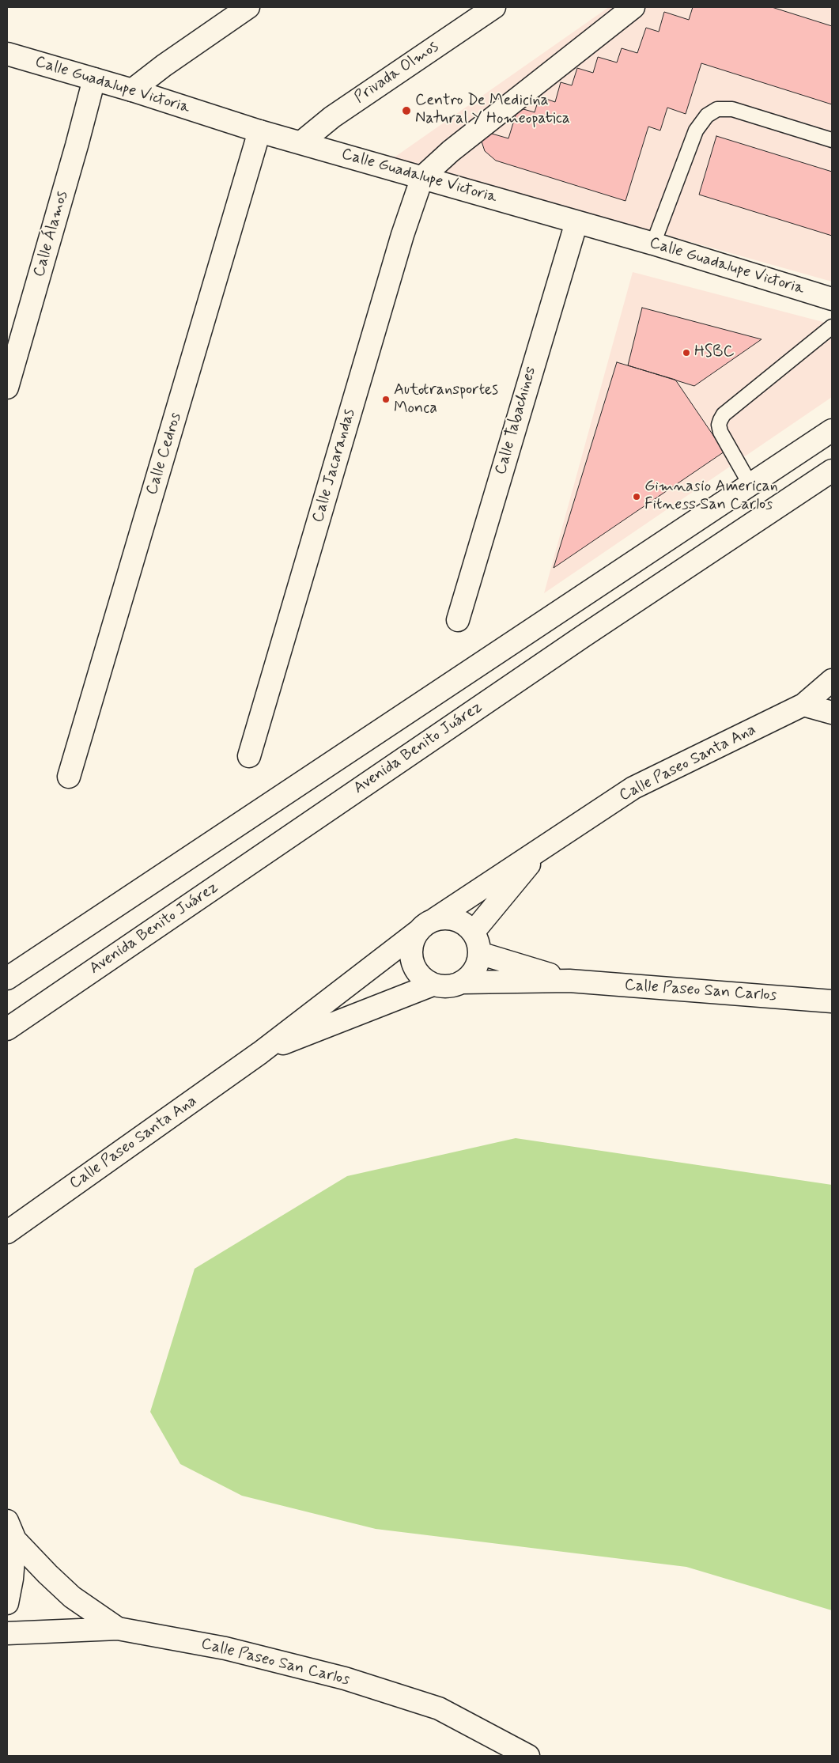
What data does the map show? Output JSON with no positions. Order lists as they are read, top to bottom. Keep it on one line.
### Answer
{"streets":{"street":["Privada Olmos","Calle Guadalupe Victoria","Calle Álamos","Calle Tabachines","Calle Cedros","Calle Jacarandas","Avenida Benito Juárez","Calle Paseo Santa Ana","Calle Paseo San Carlos"]},"crossings":[["Privada Olmos","Calle Guadalupe Victoria"],["Calle Guadalupe Victoria","Calle Álamos"],["Calle Guadalupe Victoria","Calle Tabachines"],["Calle Guadalupe Victoria","Calle Cedros"],["Calle Guadalupe Victoria","Calle Jacarandas"],["Calle Paseo Santa Ana","Calle Paseo San Carlos"]],"places":["Centro De Medicina Natural Y Homeopatica","HSBC","Autotransportes Monca","Gimnasio American Fitness San Carlos"]}
